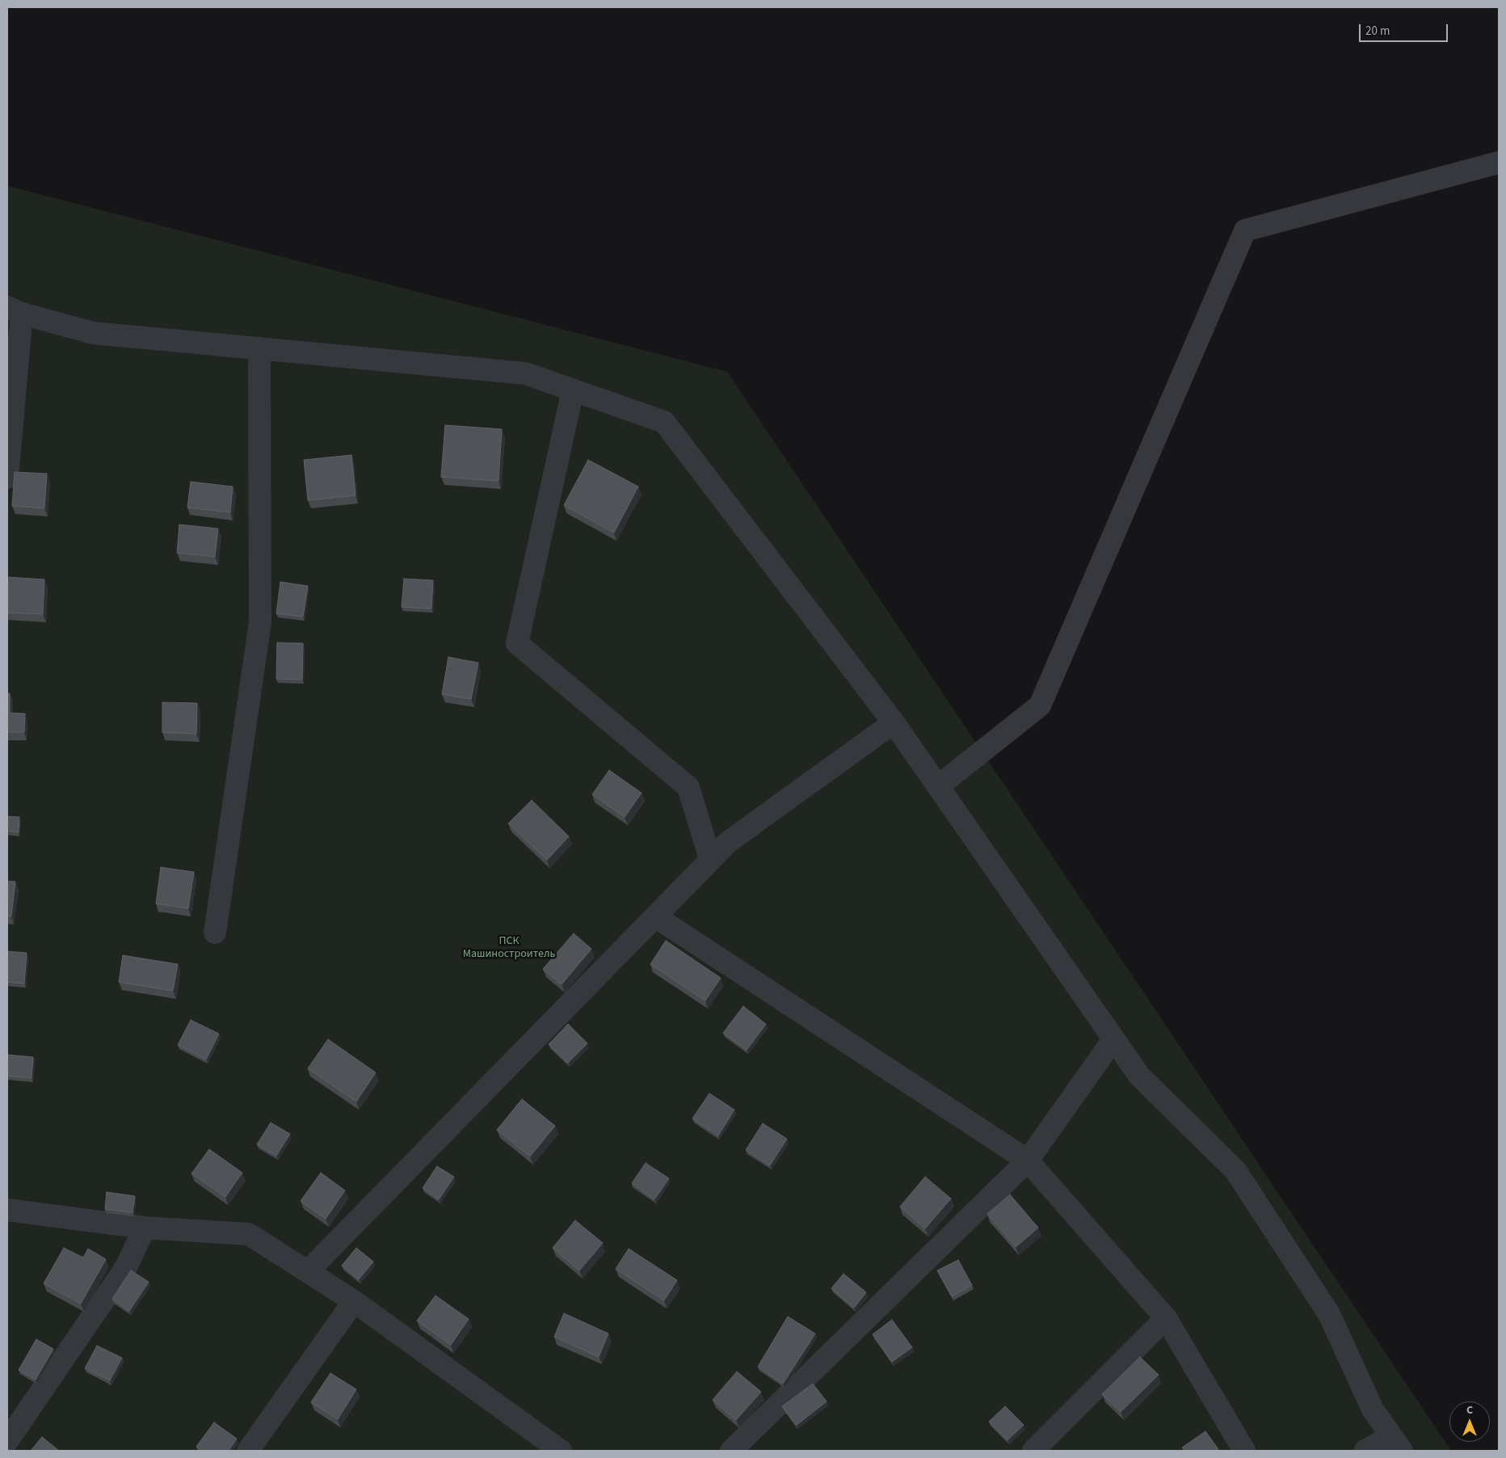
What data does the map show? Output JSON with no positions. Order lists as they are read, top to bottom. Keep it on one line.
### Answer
{"parks":["ПСК Машиностроитель"],"scale_bar":"20 m","north":"top"}
